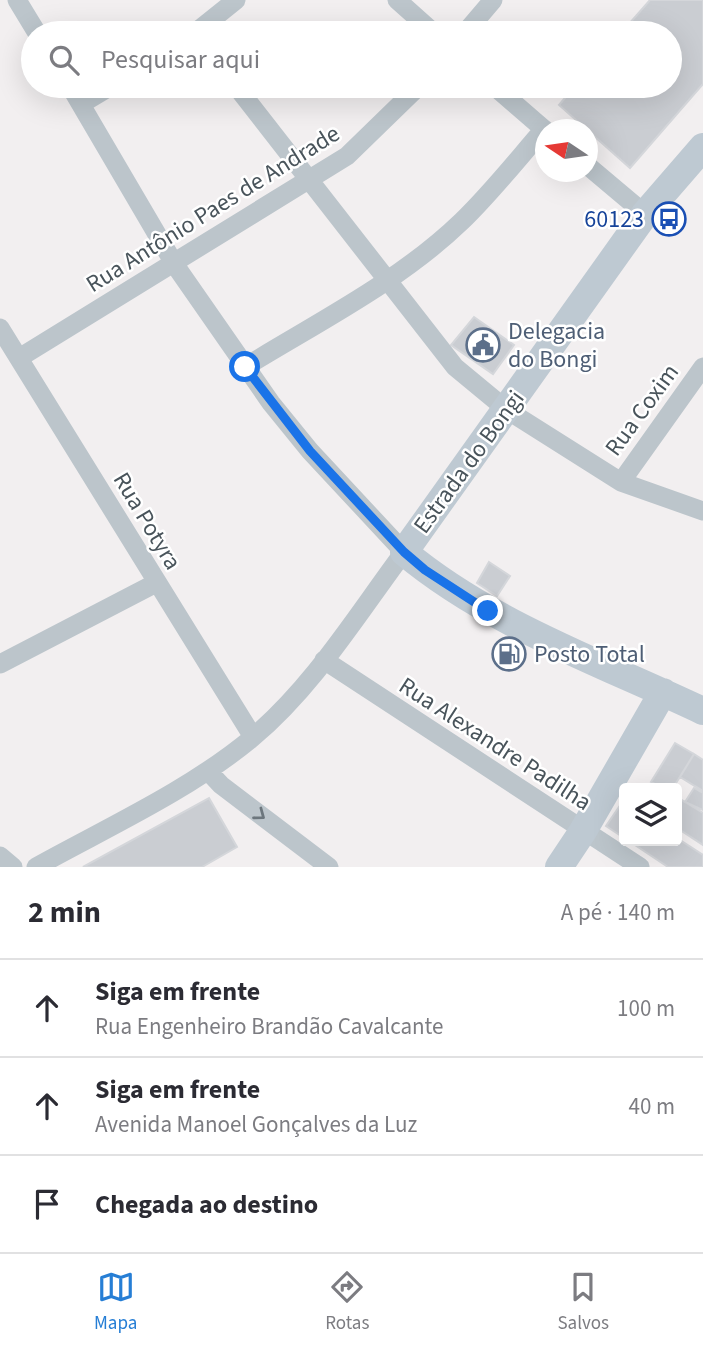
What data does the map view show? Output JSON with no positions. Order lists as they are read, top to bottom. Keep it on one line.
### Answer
{"streets":{"main road":["Estrada do Bongi"],"street":["Rua Antônio Paes de Andrade","Rua Coxim","Rua Potyra","Rua Alexandre Padilha"]},"crossings":[["Rua Antônio Paes de Andrade","Rua Potyra"],["Estrada do Bongi","Rua Potyra"],["Estrada do Bongi","Rua Alexandre Padilha"]],"places":{"bus stop":["60123"],"public building":["Delegacia do Bongi"],"fuel station":["Posto Total"]},"north":"left","page":{"search":"Pesquisar aqui","heading":["2 min","A pé · 140 m"],"list":[["Siga em frente","Rua Engenheiro Brandão Cavalcante","100 m"],["Siga em frente","Avenida Manoel Gonçalves da Luz","40 m"],"Chegada ao destino"],"nav":["Mapa","Rotas","Salvos"]}}
